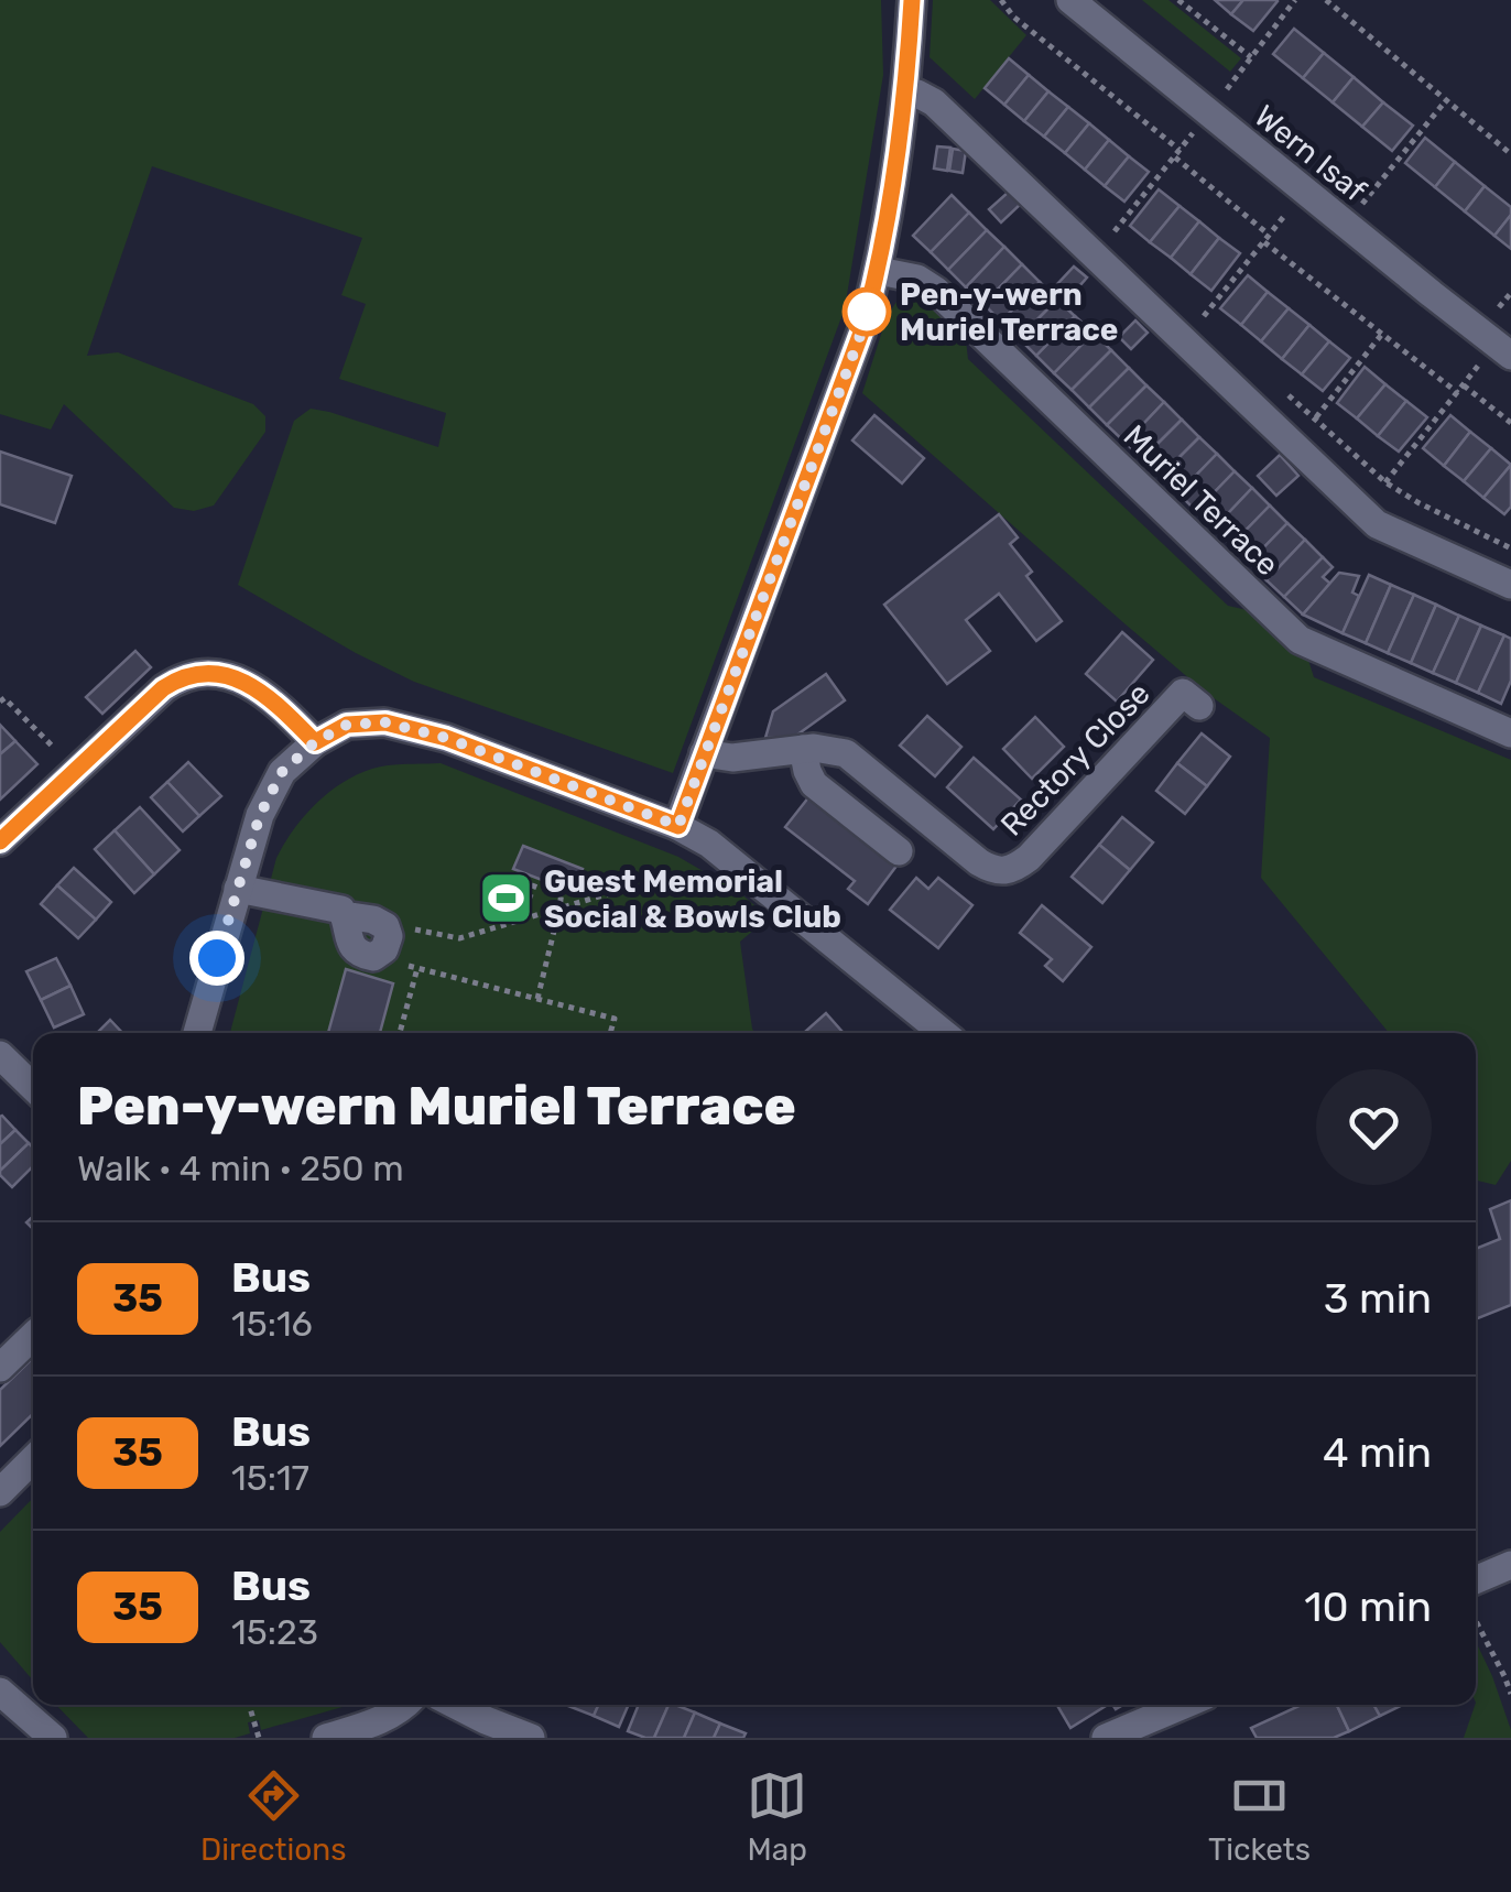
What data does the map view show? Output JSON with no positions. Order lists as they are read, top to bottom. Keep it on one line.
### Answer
{"streets":{"street":["Wern Isaf","Muriel Terrace","Rectory Close"]},"places":{"other":["Pen-y-wern Muriel Terrace"],"sports":["Guest Memorial Social & Bowls Club"]},"lines":["bus line 35"],"page":{"heading":["Pen-y-wern Muriel Terrace","Walk · 4 min · 250 m"],"list":[{"mark":"35","name":"Bus","note":"15:16","value":"3 min"},{"mark":"35","name":"Bus","note":"15:17","value":"4 min"},{"mark":"35","name":"Bus","note":"15:23","value":"10 min"}],"tabs":["Directions","Map","Tickets"]}}
